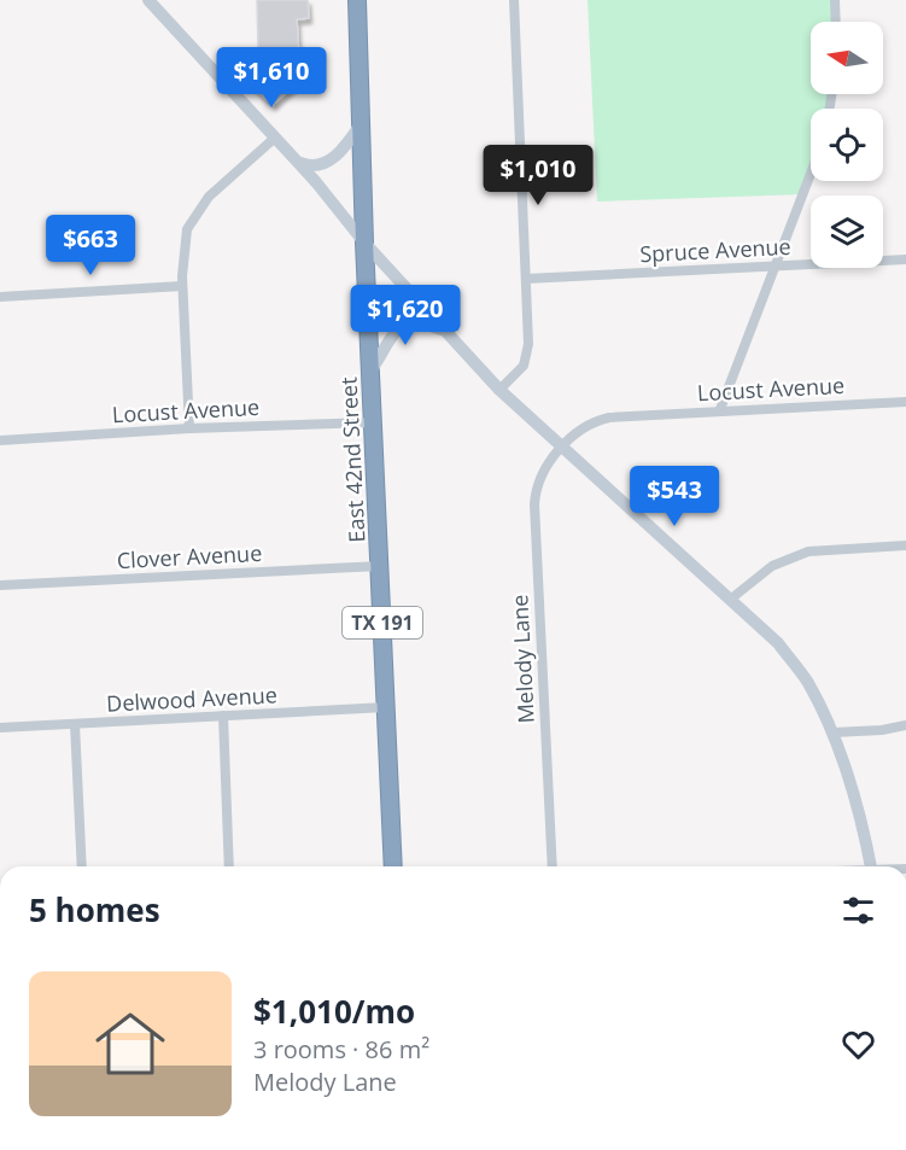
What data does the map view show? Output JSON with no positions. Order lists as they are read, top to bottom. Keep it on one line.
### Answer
{"streets":{"highway":["East 42nd Street","TX 191"],"street":["Spruce Avenue","Locust Avenue","Clover Avenue","Melody Lane","Delwood Avenue"]},"crossings":[["Locust Avenue","East 42nd Street"],["Locust Avenue","Melody Lane"],["East 42nd Street","Clover Avenue"],["East 42nd Street","Delwood Avenue"]],"north":"left","page":{"price":["$1,610","$1,010","$663","$1,620","$543"],"heading":"5 homes","list":[{"name":"$1,010/mo","note":"3 rooms · 86 m² · Melody Lane"}]}}
